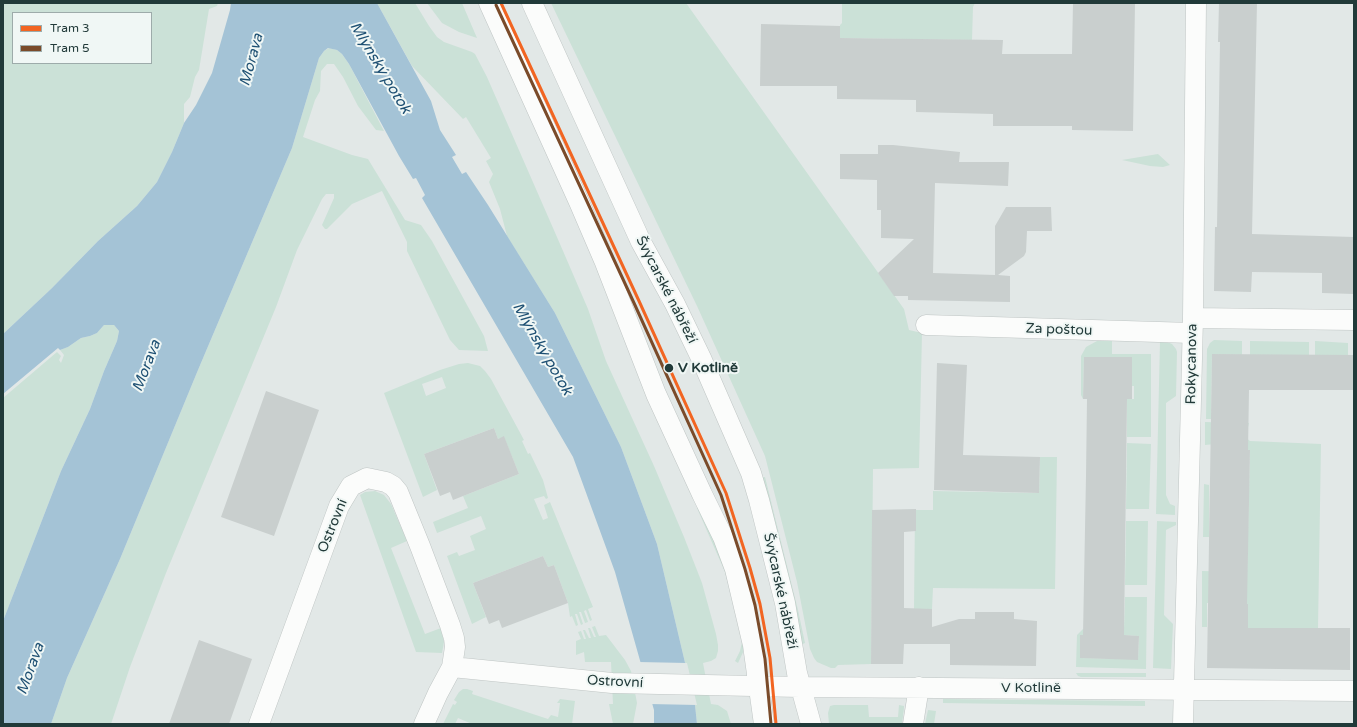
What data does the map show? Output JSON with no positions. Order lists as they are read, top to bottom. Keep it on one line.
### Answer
{"streets":{"street":["Švýcarské nábřeží","Za poštou","Rokycanova","Ostrovní","V Kotlině"]},"crossings":[["Švýcarské nábřeží","V Kotlině"],["Za poštou","Rokycanova"],["Rokycanova","V Kotlině"],["Ostrovní","V Kotlině"]],"water":["Morava","Mlýnský potok"],"places":["V Kotlině"],"lines":["tram line 3","tram line 5"],"legend":["Tram 3","Tram 5"]}
